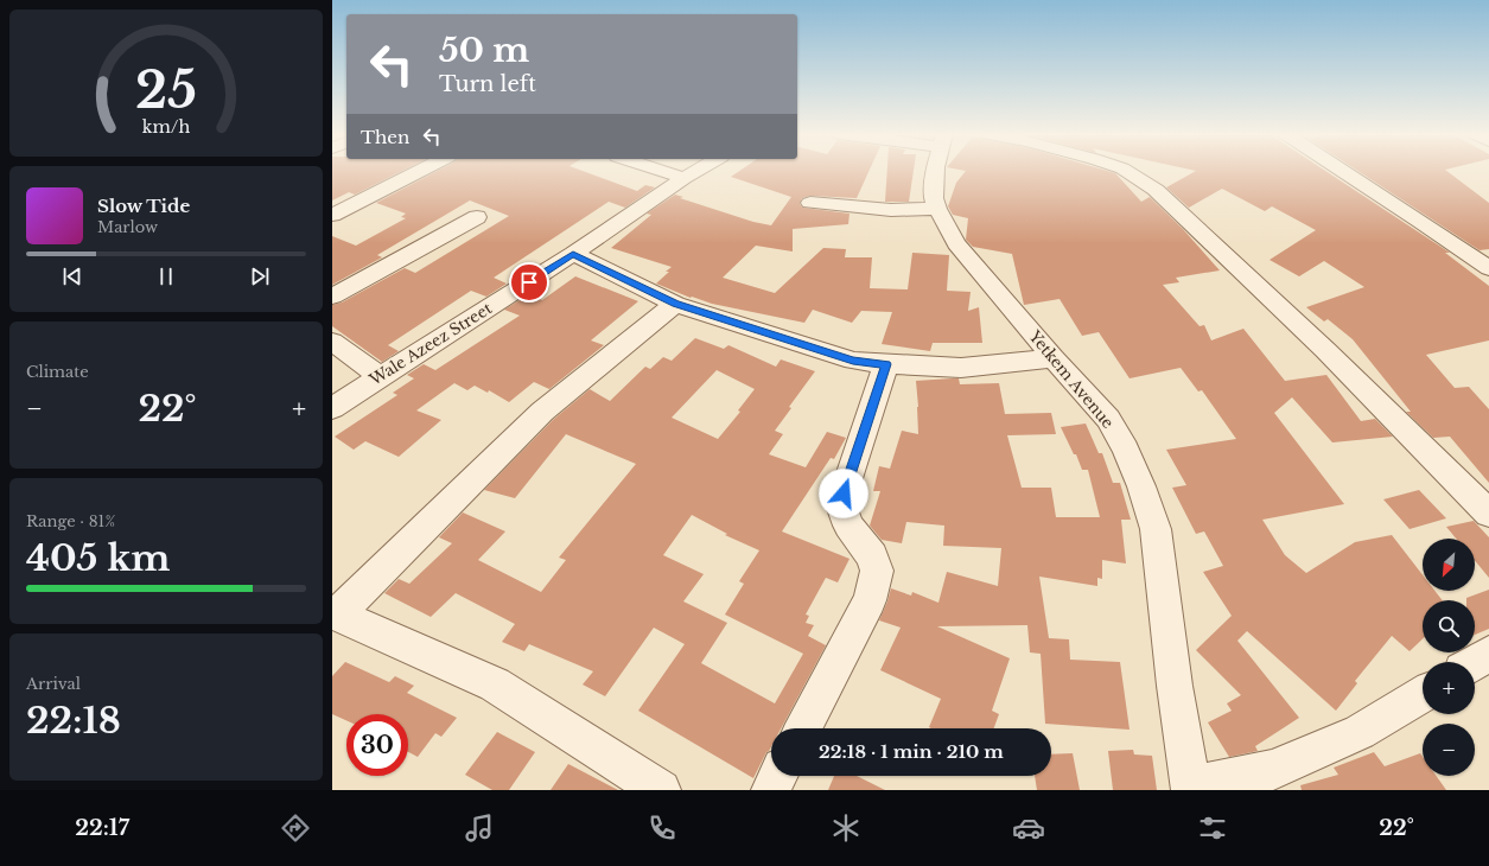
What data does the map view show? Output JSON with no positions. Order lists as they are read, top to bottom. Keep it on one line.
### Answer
{"streets":{"street":["Wale Azeez Street","Yetkem Avenue"]},"north":"bottom left","page":{"turn":["50 m","Turn left"],"then":"Then","song":["Slow Tide","Marlow"],"tile":["Climate",["Range · 81%","405 km"],["Arrival","22:18"]],"heat":["−","22°","+"],"map_buttons":["+","−"],"limit":"30","trip":"22:18 · 1 min · 210 m","tabs":["22:17","22°"],"gauge":["25","km/h"]}}
